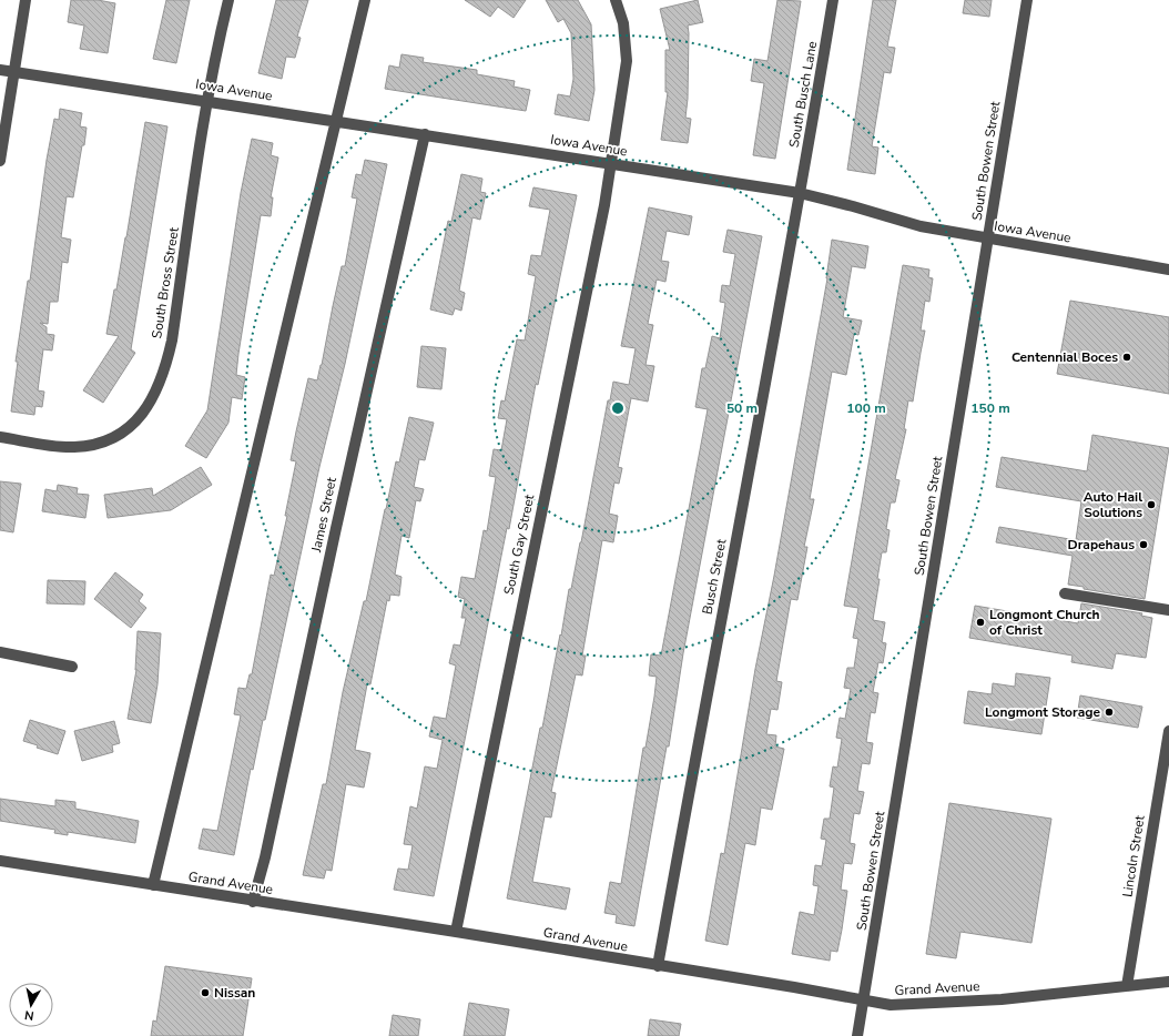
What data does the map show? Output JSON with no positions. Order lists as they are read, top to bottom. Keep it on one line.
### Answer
{"streets":{"street":["Iowa Avenue","South Busch Lane","South Bowen Street","South Bross Street","James Street","South Gay Street","Busch Street","Lincoln Street","Grand Avenue"]},"crossings":[["Iowa Avenue","South Busch Lane"],["Iowa Avenue","South Bowen Street"],["Iowa Avenue","South Bross Street"],["Iowa Avenue","James Street"],["Iowa Avenue","South Gay Street"],["Iowa Avenue","Busch Street"],["South Busch Lane","Busch Street"],["South Bowen Street","Grand Avenue"],["James Street","Grand Avenue"],["South Gay Street","Grand Avenue"],["Busch Street","Grand Avenue"],["Lincoln Street","Grand Avenue"]],"places":["Centennial Boces","Auto Hail Solutions","Drapehaus","Longmont Church of Christ","Longmont Storage","Nissan"],"north":"bottom","rings":["50 m","100 m","150 m"]}
